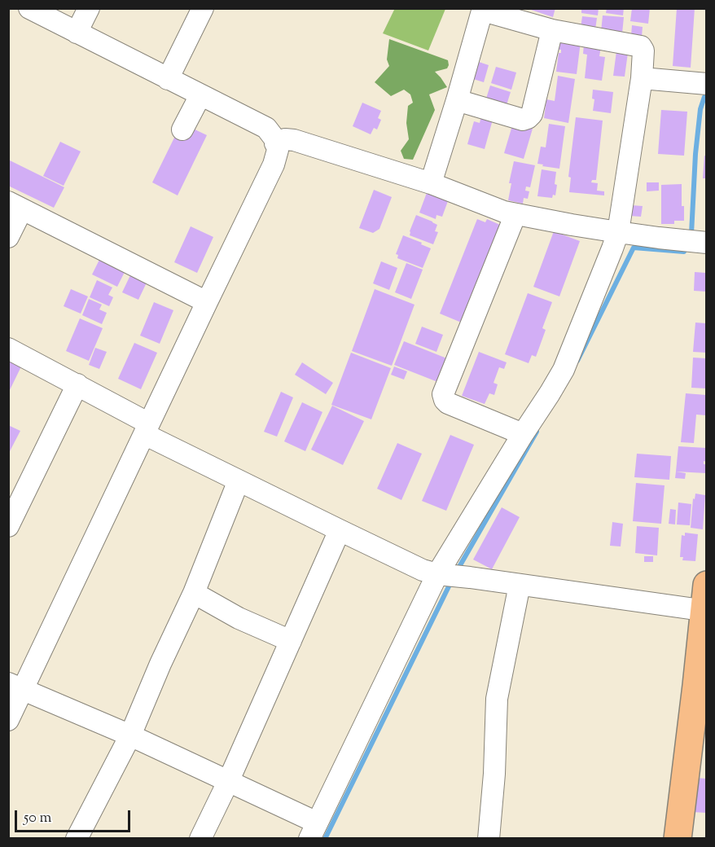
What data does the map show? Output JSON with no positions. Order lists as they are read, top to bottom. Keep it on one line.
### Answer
{"scale_bar":"50 m"}
